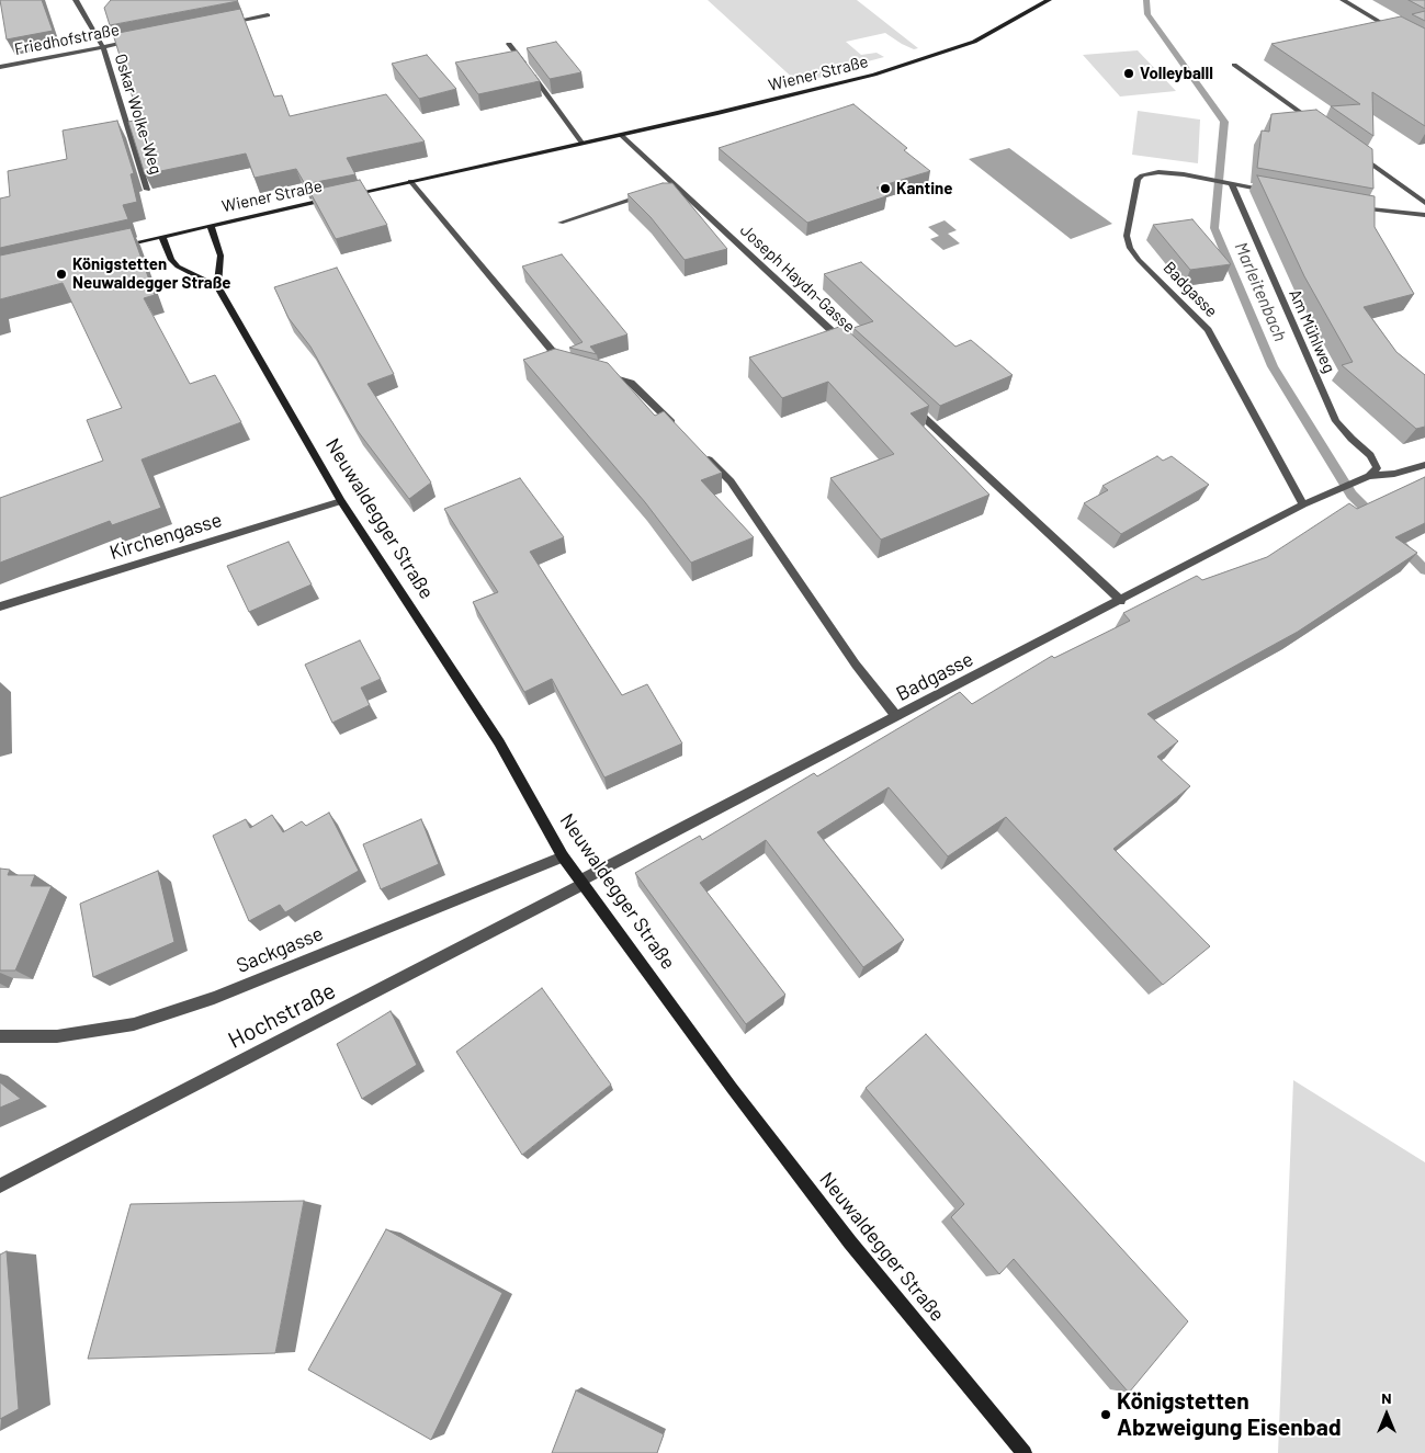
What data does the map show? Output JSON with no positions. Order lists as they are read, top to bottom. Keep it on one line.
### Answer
{"streets":{"main road":["Wiener Straße","Neuwaldegger Straße"],"street":["Friedhofstraße","Oskar Wolke-Weg","Joseph Haydn-Gasse","Badgasse","Am Mühlweg","Kirchengasse","Sackgasse","Hochstraße"]},"crossings":[["Friedhofstraße","Oskar Wolke-Weg"],["Wiener Straße","Joseph Haydn-Gasse"],["Badgasse","Am Mühlweg"],["Badgasse","Neuwaldegger Straße"],["Badgasse","Hochstraße"],["Neuwaldegger Straße","Kirchengasse"],["Neuwaldegger Straße","Sackgasse"],["Neuwaldegger Straße","Hochstraße"]],"water":["Marleitenbach"],"places":["Volleyballl","Kantine","Königstetten Neuwaldegger Straße","Königstetten Abzweigung Eisenbad"],"north":"top"}
